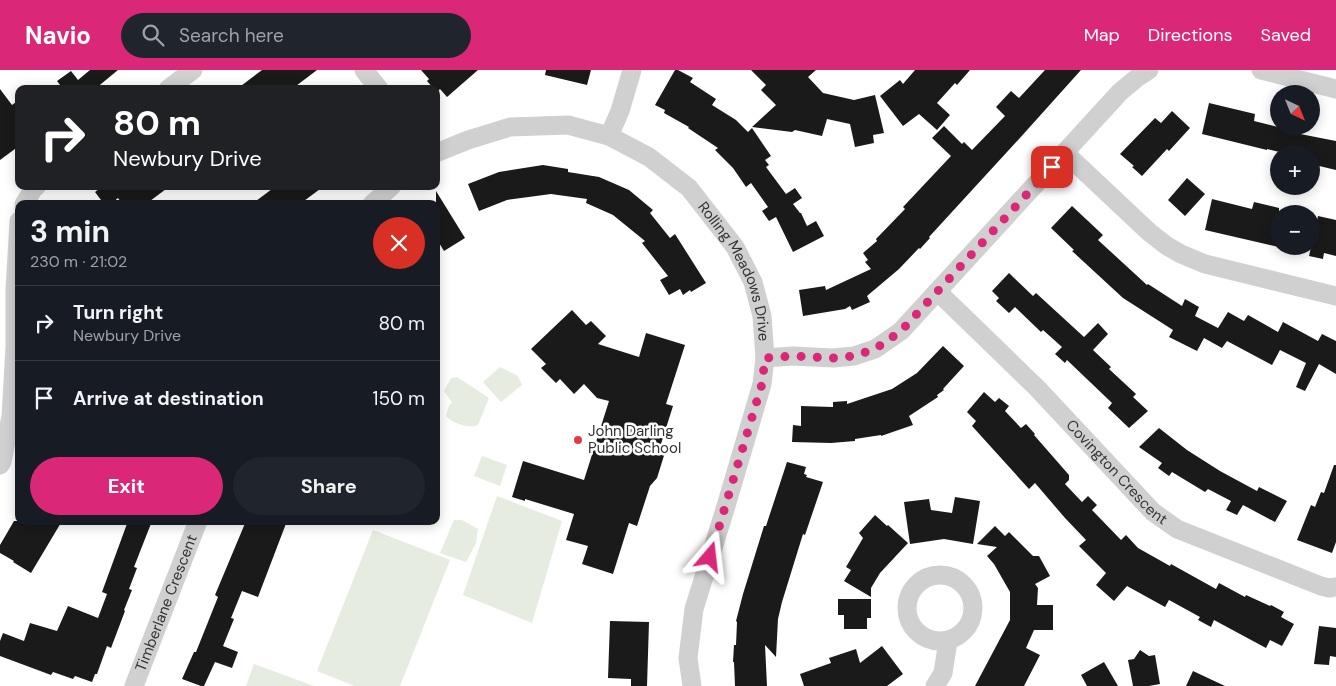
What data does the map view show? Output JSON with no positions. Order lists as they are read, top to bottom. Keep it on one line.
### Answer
{"streets":{"street":["Rolling Meadows Drive","Covington Crescent","Timberlane Crescent"]},"places":["John Darling Public School"],"north":"bottom right","page":{"header":"Navio","search":"Search here","nav":["Map","Directions","Saved"],"map_buttons":["+","−"],"turn":["80 m","Newbury Drive"],"heading":["3 min","230 m · 21:02"],"list":[{"name":"Turn right","note":"Newbury Drive","value":"80 m"},{"name":"Arrive at destination","value":"150 m"}],"buttons":["Exit","Share"]}}
